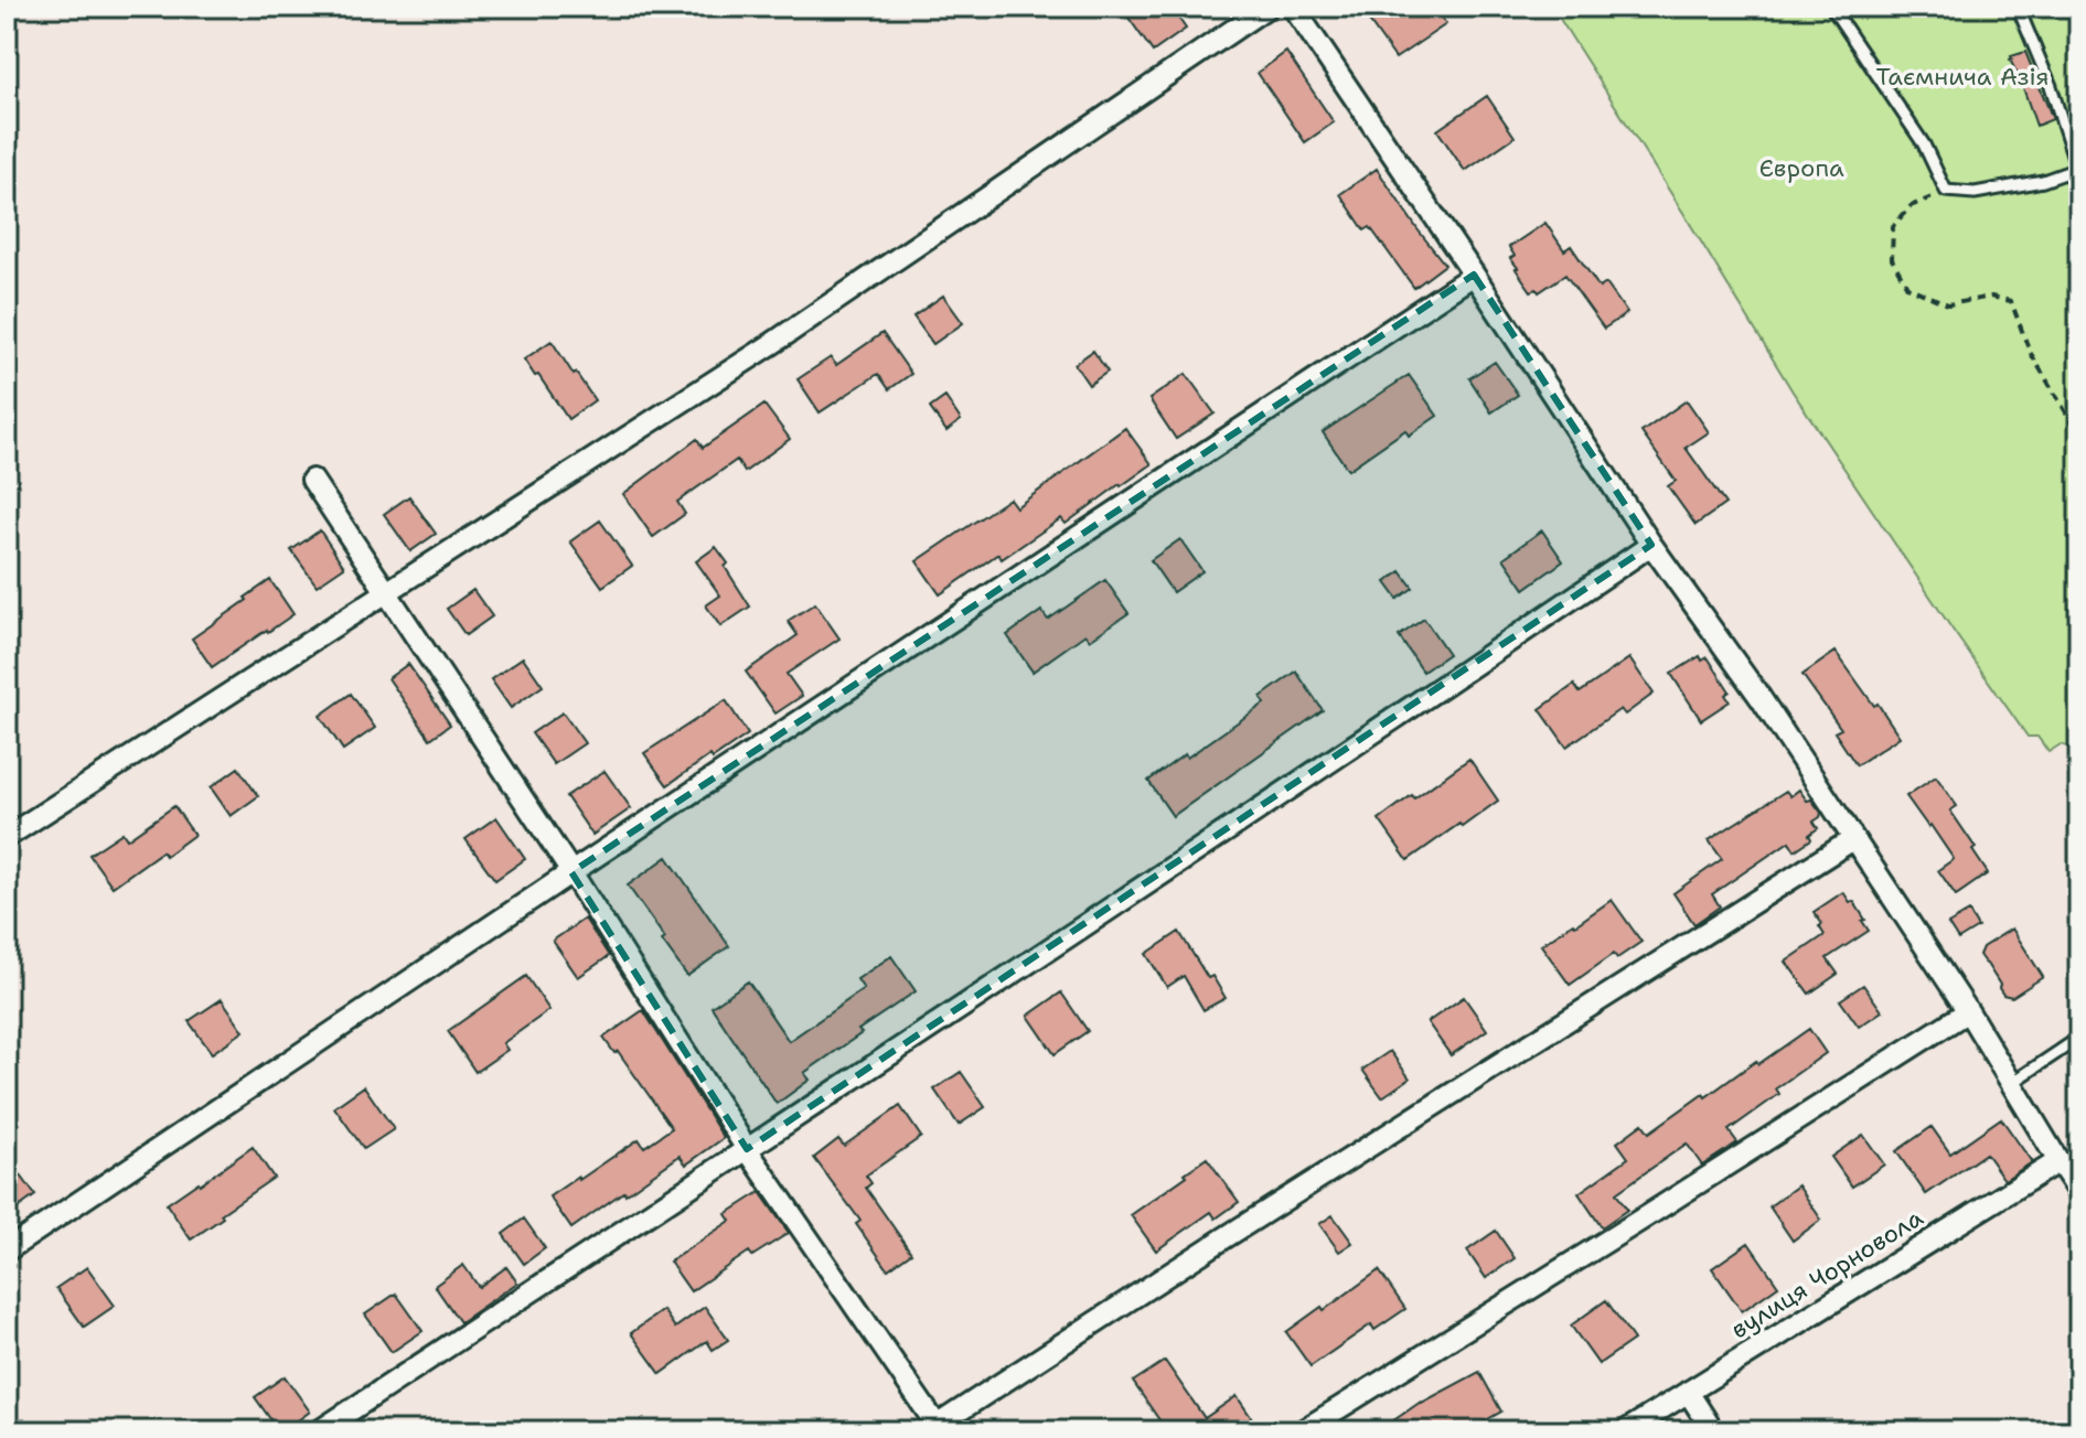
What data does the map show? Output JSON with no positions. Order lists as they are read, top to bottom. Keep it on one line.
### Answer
{"streets":{"street":["вулиця Чорновола"]},"parks":["Таємнича Азія","Європа"]}
